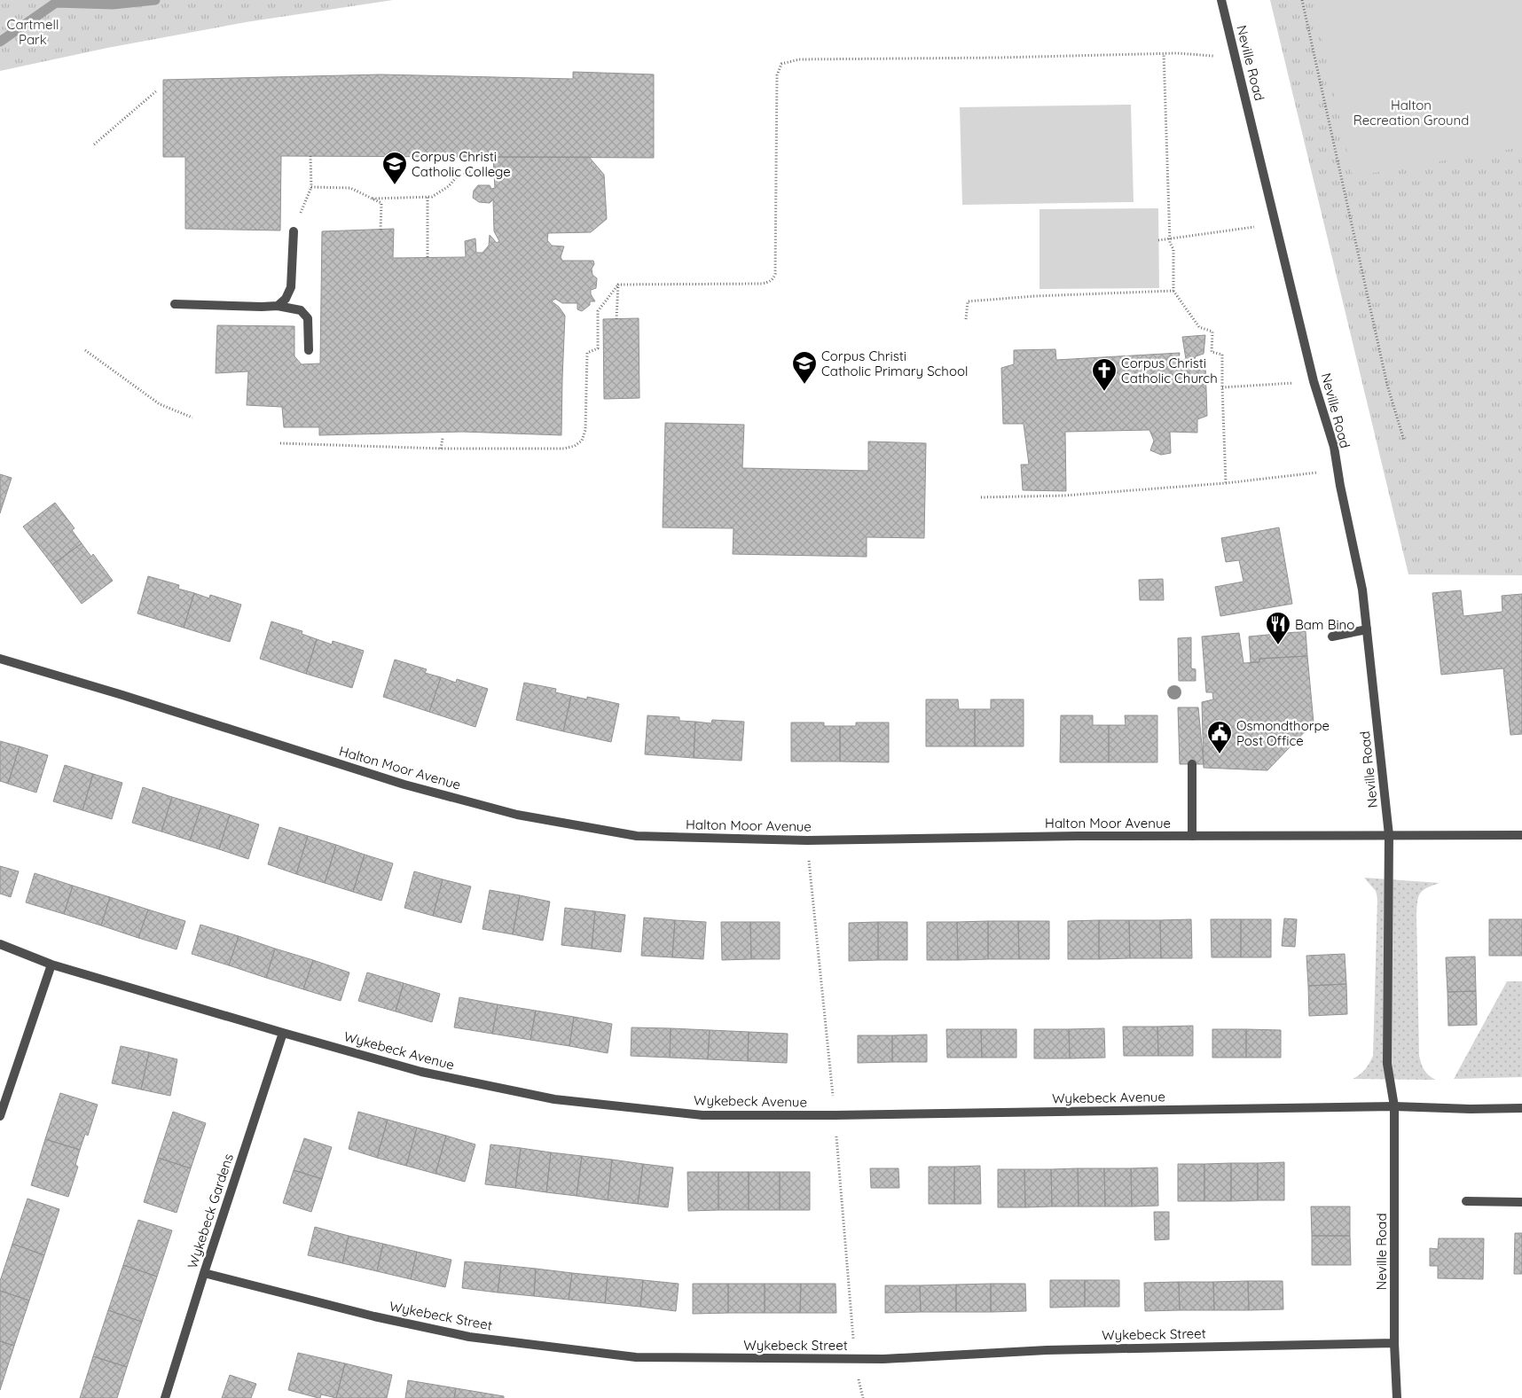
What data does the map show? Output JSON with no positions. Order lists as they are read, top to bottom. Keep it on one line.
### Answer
{"streets":{"street":["Neville Road","Halton Moor Avenue","Wykebeck Avenue","Wykebeck Gardens","Wykebeck Street"]},"crossings":[["Neville Road","Halton Moor Avenue"],["Neville Road","Wykebeck Avenue"],["Neville Road","Wykebeck Street"],["Wykebeck Avenue","Wykebeck Gardens"],["Wykebeck Gardens","Wykebeck Street"]],"parks":["Cartmell Park","Halton Recreation Ground"],"places":{"school or university":["Corpus Christi Catholic College","Corpus Christi Catholic Primary School"],"church":["Corpus Christi Catholic Church"],"restaurant":["Bam Bino"],"public building":["Osmondthorpe Post Office"]}}
